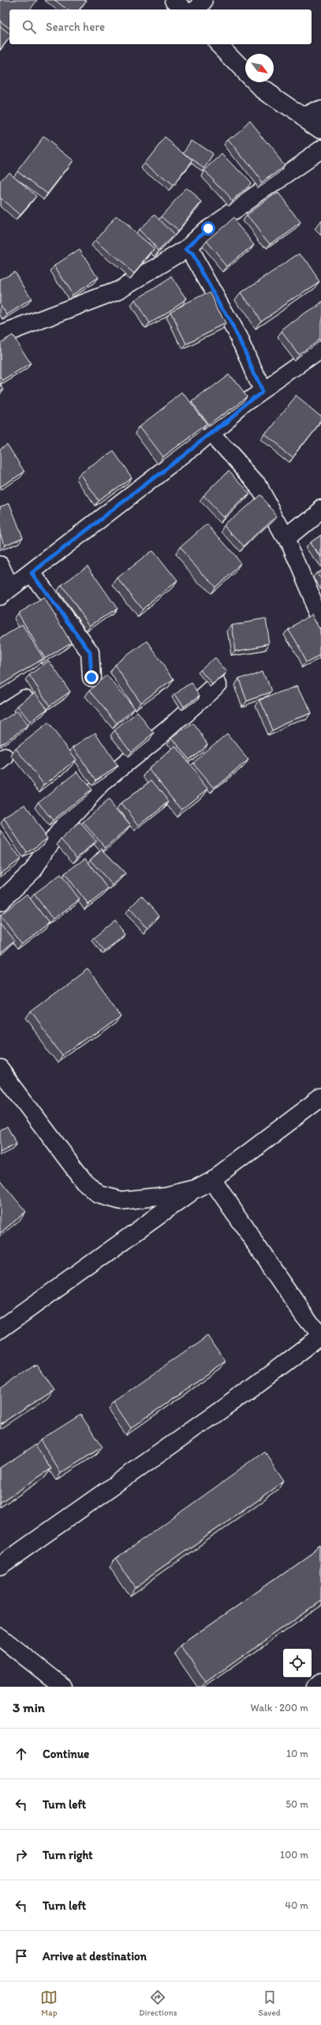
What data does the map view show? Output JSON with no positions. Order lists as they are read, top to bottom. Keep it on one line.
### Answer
{"north":"bottom right","page":{"search":"Search here","heading":["3 min","Walk · 200 m"],"list":[["Continue","10 m"],["Turn left","50 m"],["Turn right","100 m"],["Turn left","40 m"],"Arrive at destination"],"nav":["Map","Directions","Saved"]}}
